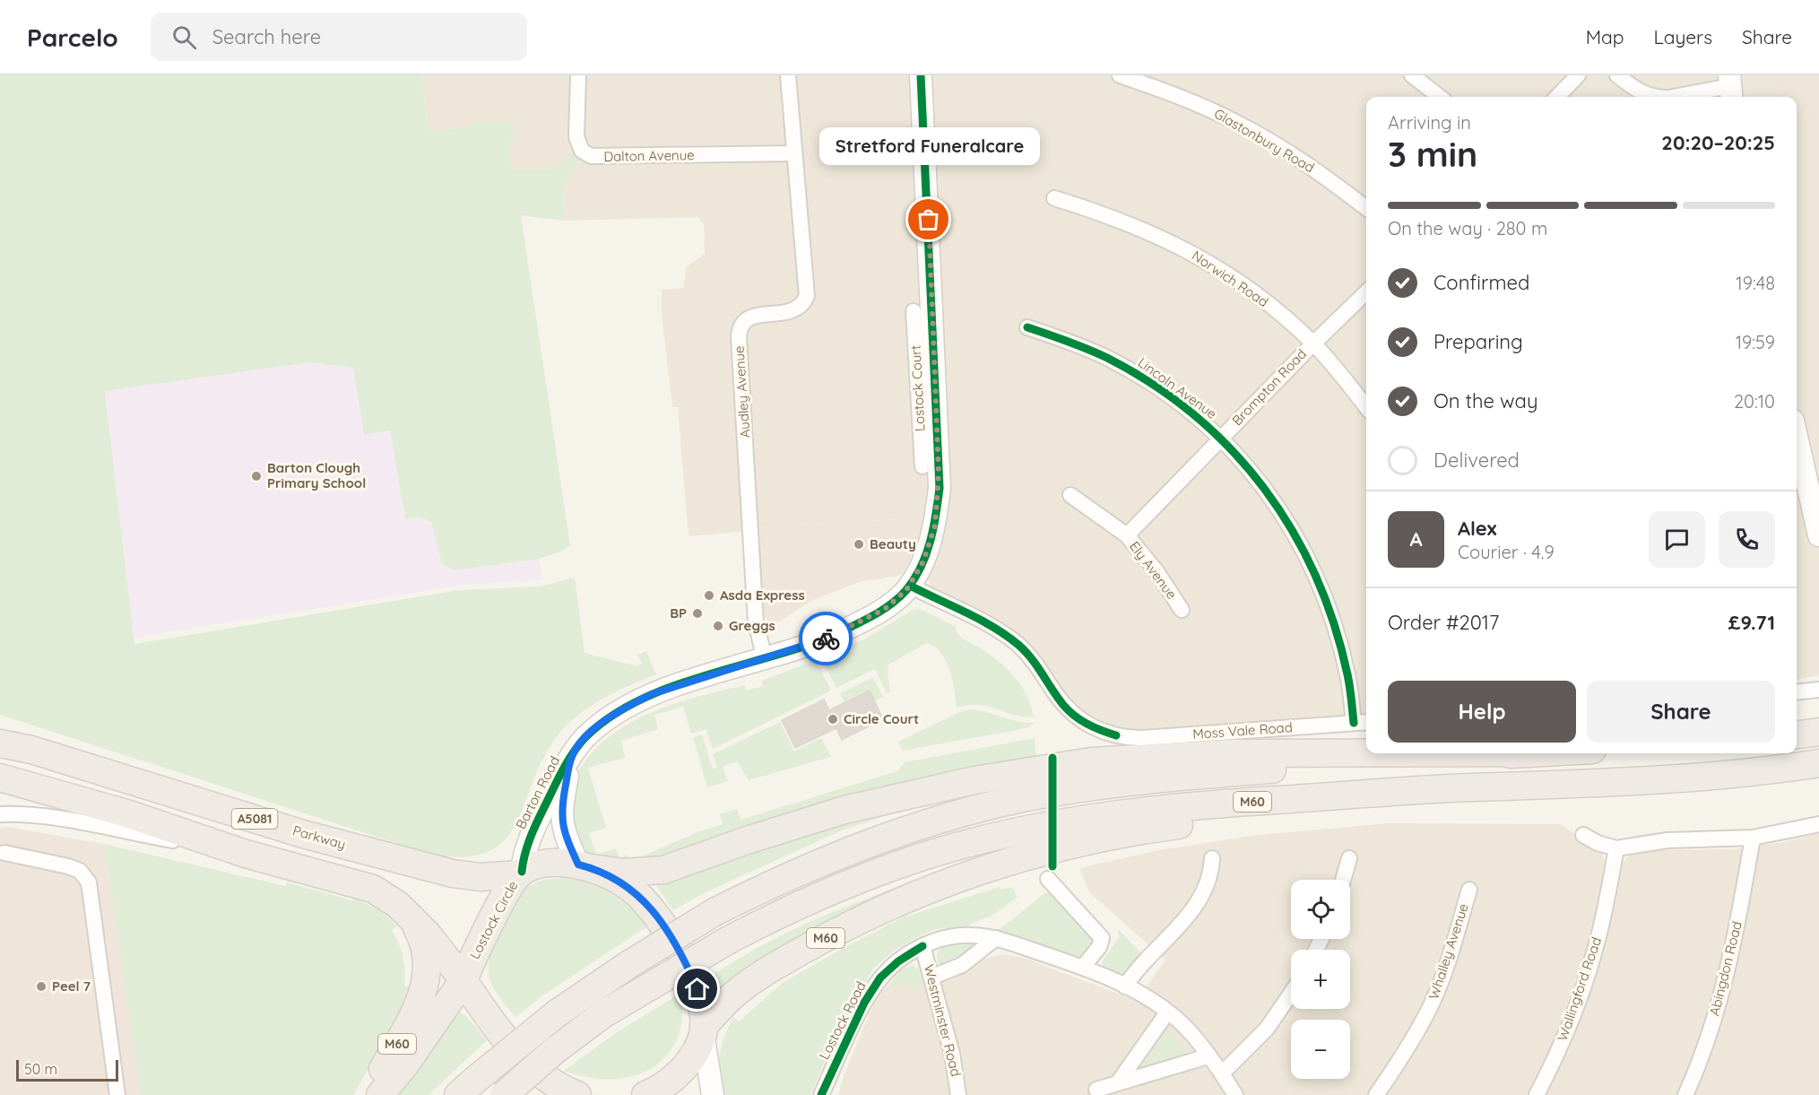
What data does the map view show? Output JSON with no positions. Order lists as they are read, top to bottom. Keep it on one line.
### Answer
{"streets":{"highway":["M60","A5081","Parkway","Lostock Circle"],"street":["Glastonbury Road","Dalton Avenue","Norwich Road","Brompton Road","Lostock Court","Lincoln Avenue","Audley Avenue","Ely Avenue","Moss Vale Road","Barton Road","Whalley Avenue","Abingdon Road","Wallingford Road","Lostock Road","Westminster Road"]},"crossings":[["Dalton Avenue","Audley Avenue"],["Norwich Road","Brompton Road"],["Brompton Road","Lincoln Avenue"],["Brompton Road","Ely Avenue"],["Lostock Court","Barton Road"],["Lincoln Avenue","Moss Vale Road"],["Audley Avenue","Barton Road"],["Moss Vale Road","Barton Road"],["Barton Road","M60"],["Barton Road","Parkway"],["Barton Road","Lostock Circle"],["M60","A5081"],["M60","Lostock Circle"],["A5081","Parkway"],["A5081","Lostock Circle"],["Parkway","Lostock Circle"],["Lostock Road","Westminster Road"]],"places":["Stretford Funeralcare","Barton Clough Primary School","Beauty","Asda Express","BP","Greggs","Circle Court","Peel 7"],"scale_bar":"50 m","page":{"header":"Parcelo","search":"Search here","nav":["Map","Layers","Share"],"heading":["3 min","Arriving in","20:20–20:25"],"panel":["Alex","Courier · 4.9","Order #2017","£9.71"],"bubble":"Stretford Funeralcare","bar":"On the way · 280 m","list":[["Confirmed","19:48"],["Preparing","19:59"],["On the way","20:10"],"Delivered"],"round":"A","buttons":["Help","Share"],"map_buttons":["+","−"],"scale":"50 m"}}
